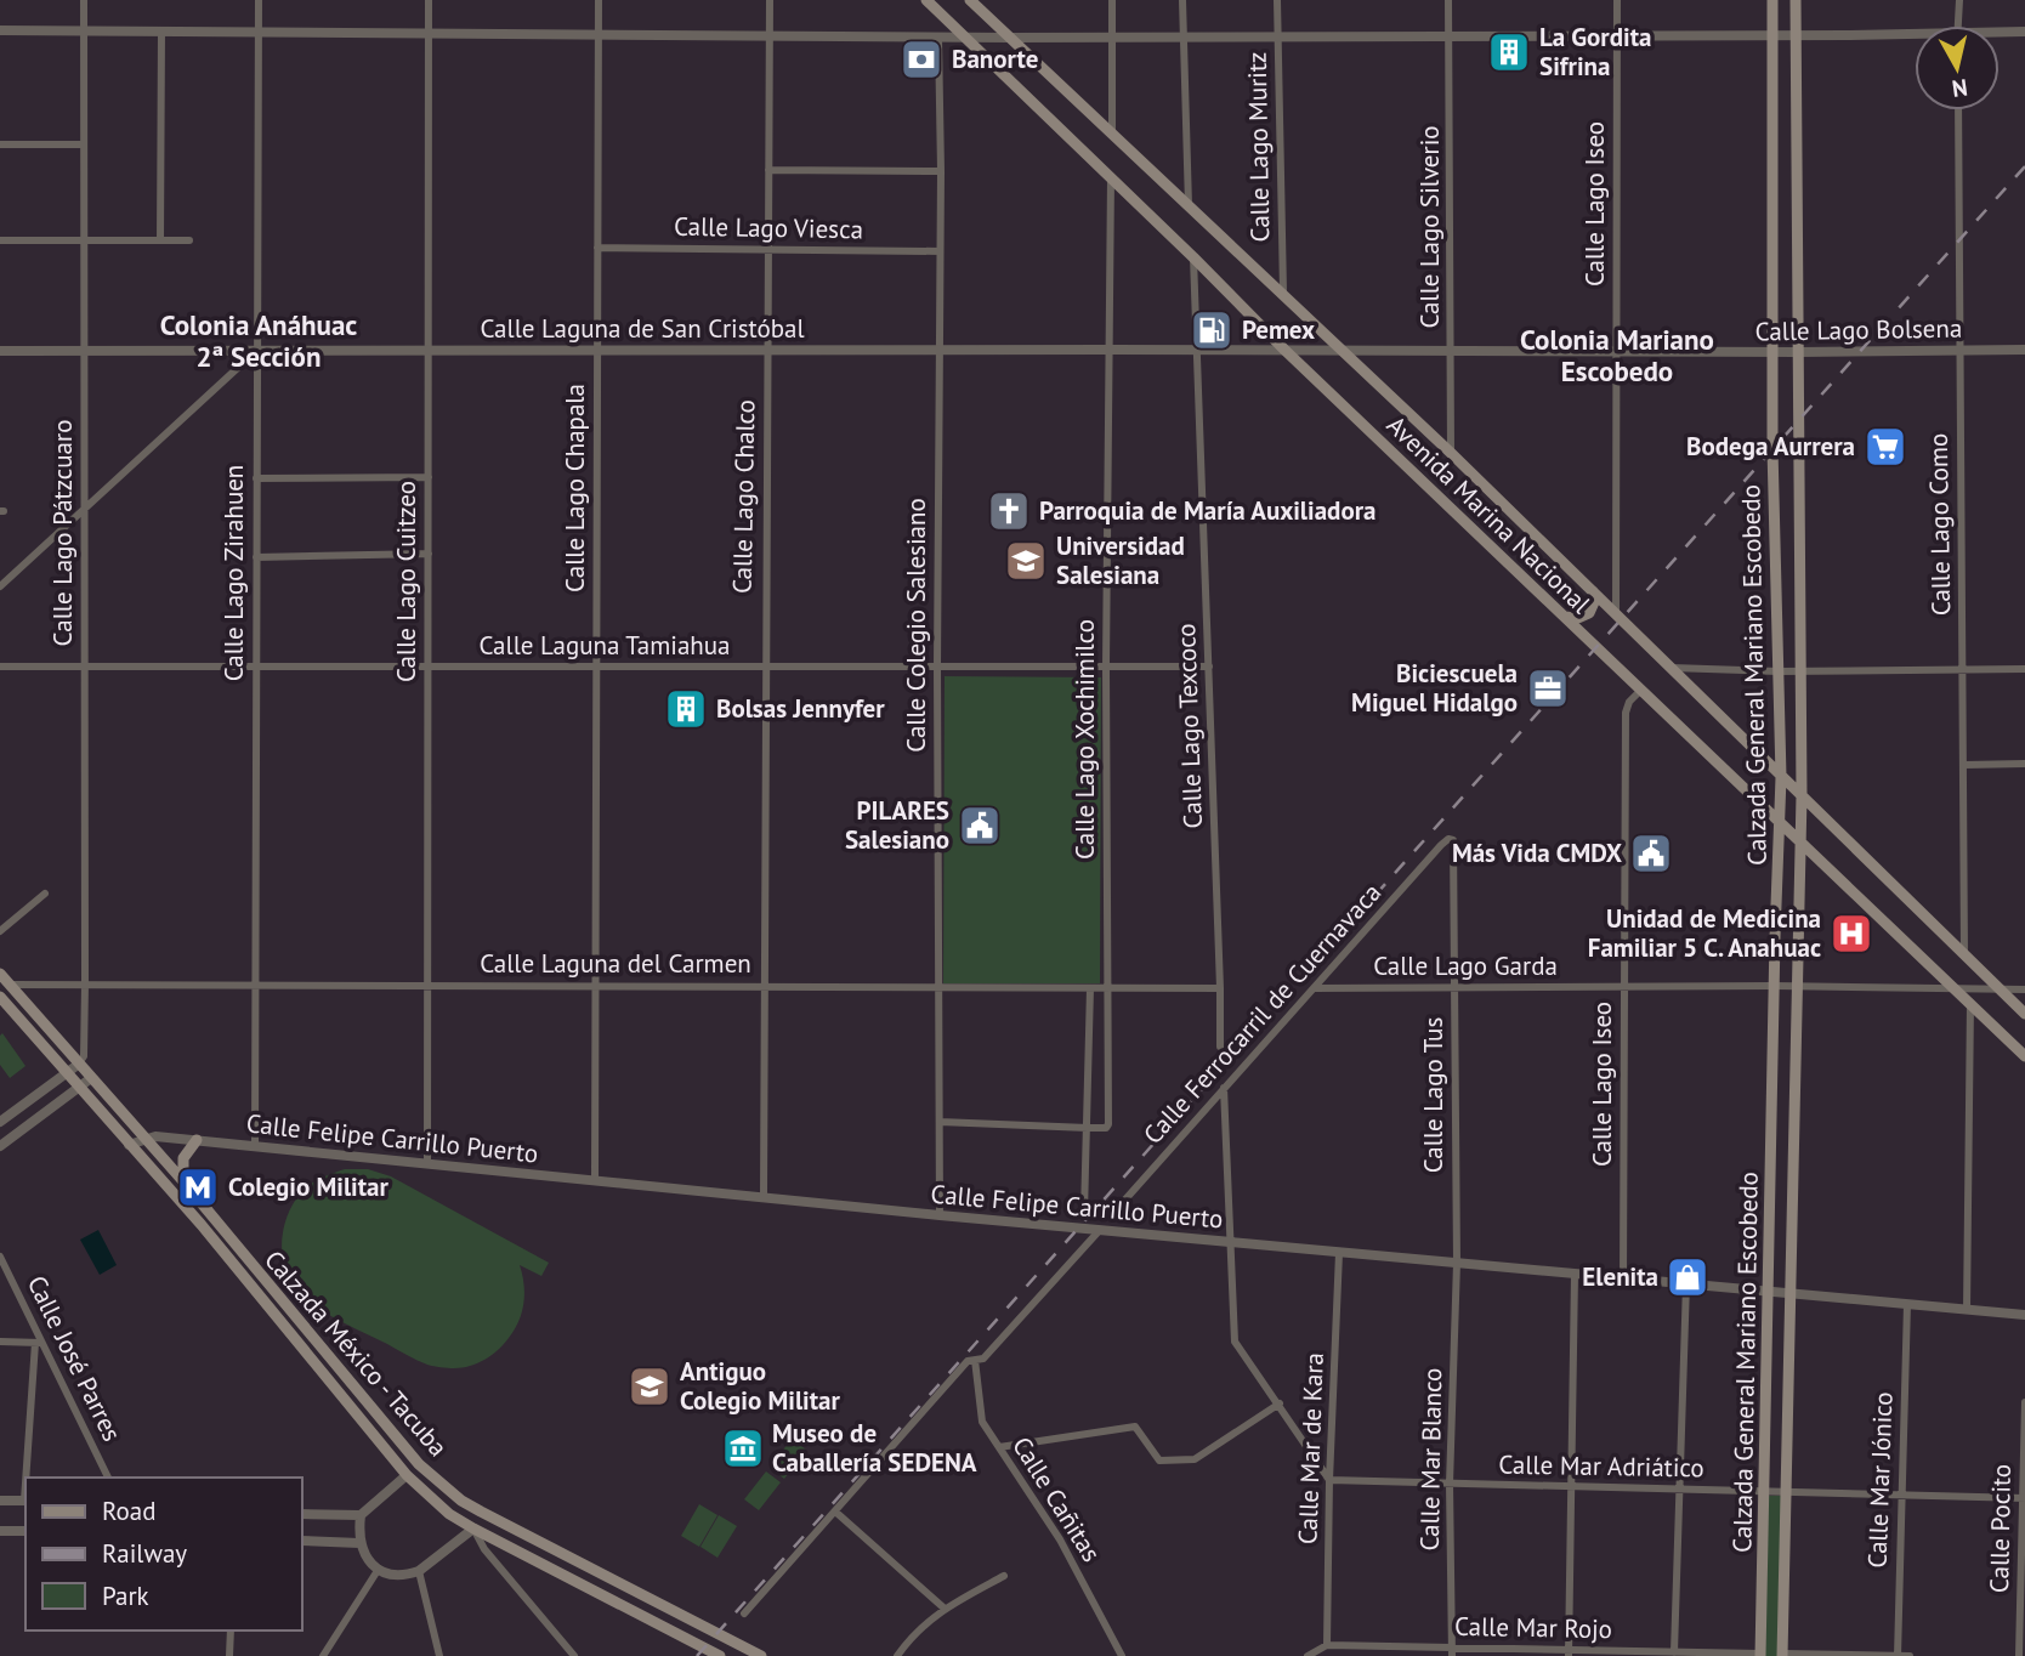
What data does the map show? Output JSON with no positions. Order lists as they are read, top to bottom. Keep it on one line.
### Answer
{"streets":{"main road":["Avenida Marina Nacional","Calzada General Mariano Escobedo","Calzada México - Tacuba"],"street":["Calle Lago Muritz","Calle Lago Iseo","Calle Lago Silverio","Calle Lago Viesca","Calle Laguna de San Cristóbal","Calle Lago Bolsena","Calle Lago Chapala","Calle Lago Chalco","Calle Lago Como","Calle Lago Pátzcuaro","Calle Lago Zirahuen","Calle Lago Cuitzeo","Calle Colegio Salesiano","Calle Laguna Tamiahua","Calle Lago Texcoco","Calle Lago Xochimilco","Calle Laguna del Carmen","Calle Lago Garda","Calle Ferrocarril de Cuernavaca","Calle Lago Tus","Calle Felipe Carrillo Puerto","Calle José Parres","Calle Mar de Kara","Calle Mar Blanco","Calle Mar Adriático","Calle Mar Jónico","Calle Cañitas","Calle Pocito","Calle Mar Rojo"]},"crossings":[["Calle Lago Muritz","Avenida Marina Nacional"],["Calle Lago Iseo","Calle Lago Bolsena"],["Calle Lago Iseo","Avenida Marina Nacional"],["Calle Lago Iseo","Calle Lago Garda"],["Calle Lago Iseo","Calle Felipe Carrillo Puerto"],["Calle Lago Silverio","Calle Lago Bolsena"],["Calle Lago Silverio","Avenida Marina Nacional"],["Calle Lago Viesca","Calle Lago Chapala"],["Calle Lago Viesca","Calle Lago Chalco"],["Calle Lago Viesca","Calle Colegio Salesiano"],["Calle Laguna de San Cristóbal","Calle Lago Bolsena"],["Calle Laguna de San Cristóbal","Calle Lago Chapala"],["Calle Laguna de San Cristóbal","Calle Lago Chalco"],["Calle Laguna de San Cristóbal","Avenida Marina Nacional"],["Calle Laguna de San Cristóbal","Calle Lago Pátzcuaro"],["Calle Laguna de San Cristóbal","Calle Lago Zirahuen"],["Calle Laguna de San Cristóbal","Calle Lago Cuitzeo"],["Calle Laguna de San Cristóbal","Calle Colegio Salesiano"],["Calle Laguna de San Cristóbal","Calle Lago Texcoco"],["Calle Laguna de San Cristóbal","Calle Lago Xochimilco"],["Calle Lago Bolsena","Avenida Marina Nacional"],["Calle Lago Bolsena","Calle Lago Como"],["Calle Lago Bolsena","Calzada General Mariano Escobedo"],["Calle Lago Chapala","Calle Laguna Tamiahua"],["Calle Lago Chapala","Calle Laguna del Carmen"],["Calle Lago Chapala","Calle Felipe Carrillo Puerto"],["Calle Lago Chalco","Calle Laguna Tamiahua"],["Calle Lago Chalco","Calle Laguna del Carmen"],["Calle Lago Chalco","Calle Felipe Carrillo Puerto"],["Avenida Marina Nacional","Calle Lago Como"],["Avenida Marina Nacional","Calzada General Mariano Escobedo"],["Avenida Marina Nacional","Calle Lago Texcoco"],["Avenida Marina Nacional","Calle Lago Xochimilco"],["Avenida Marina Nacional","Calle Lago Garda"],["Calle Lago Pátzcuaro","Calle Laguna Tamiahua"],["Calle Lago Pátzcuaro","Calle Laguna del Carmen"],["Calle Lago Pátzcuaro","Calzada México - Tacuba"],["Calle Lago Zirahuen","Calle Laguna Tamiahua"],["Calle Lago Zirahuen","Calle Laguna del Carmen"],["Calle Lago Zirahuen","Calle Felipe Carrillo Puerto"],["Calle Lago Cuitzeo","Calle Laguna Tamiahua"],["Calle Lago Cuitzeo","Calle Laguna del Carmen"],["Calle Lago Cuitzeo","Calle Felipe Carrillo Puerto"],["Calle Colegio Salesiano","Calle Laguna Tamiahua"],["Calle Colegio Salesiano","Calle Laguna del Carmen"],["Calle Colegio Salesiano","Calle Felipe Carrillo Puerto"],["Calle Laguna Tamiahua","Calle Lago Texcoco"],["Calle Laguna Tamiahua","Calle Lago Xochimilco"],["Calzada General Mariano Escobedo","Calle Lago Garda"],["Calzada General Mariano Escobedo","Calle Felipe Carrillo Puerto"],["Calzada General Mariano Escobedo","Calle Mar Adriático"],["Calzada General Mariano Escobedo","Calle Mar Rojo"],["Calle Lago Texcoco","Calle Laguna del Carmen"],["Calle Lago Xochimilco","Calle Laguna del Carmen"],["Calle Laguna del Carmen","Calzada México - Tacuba"],["Calle Lago Garda","Calle Ferrocarril de Cuernavaca"],["Calle Lago Garda","Calle Lago Tus"],["Calle Ferrocarril de Cuernavaca","Calle Lago Tus"],["Calle Lago Tus","Calle Felipe Carrillo Puerto"],["Calle Lago Tus","Calle Mar Blanco"],["Calle Felipe Carrillo Puerto","Calzada México - Tacuba"],["Calle Felipe Carrillo Puerto","Calle Mar de Kara"],["Calle Felipe Carrillo Puerto","Calle Mar Blanco"],["Calle Felipe Carrillo Puerto","Calle Mar Jónico"],["Calle Mar de Kara","Calle Mar Adriático"],["Calle Mar de Kara","Calle Mar Rojo"],["Calle Mar Blanco","Calle Mar Adriático"],["Calle Mar Blanco","Calle Mar Rojo"],["Calle Mar Adriático","Calle Mar Jónico"],["Calle Mar Adriático","Calle Pocito"]],"districts":["Colonia Anáhuac 2ª Sección","Colonia Mariano Escobedo"],"places":{"building":["La Gordita Sifrina","Bolsas Jennyfer"],"bank":["Banorte"],"fuel station":["Pemex"],"supermarket":["Bodega Aurrera"],"church":["Parroquia de María Auxiliadora"],"school or university":["Universidad Salesiana","Antiguo Colegio Militar"],"office":["Biciescuela Miguel Hidalgo"],"public building":["PILARES Salesiano","Más Vida CMDX"],"hospital":["Unidad de Medicina Familiar 5 C. Anahuac"],"metro station":["Colegio Militar"],"shop":["Elenita"],"museum":["Museo de Caballería SEDENA"]},"legend":["Road","Railway","Park"],"north":"bottom"}
